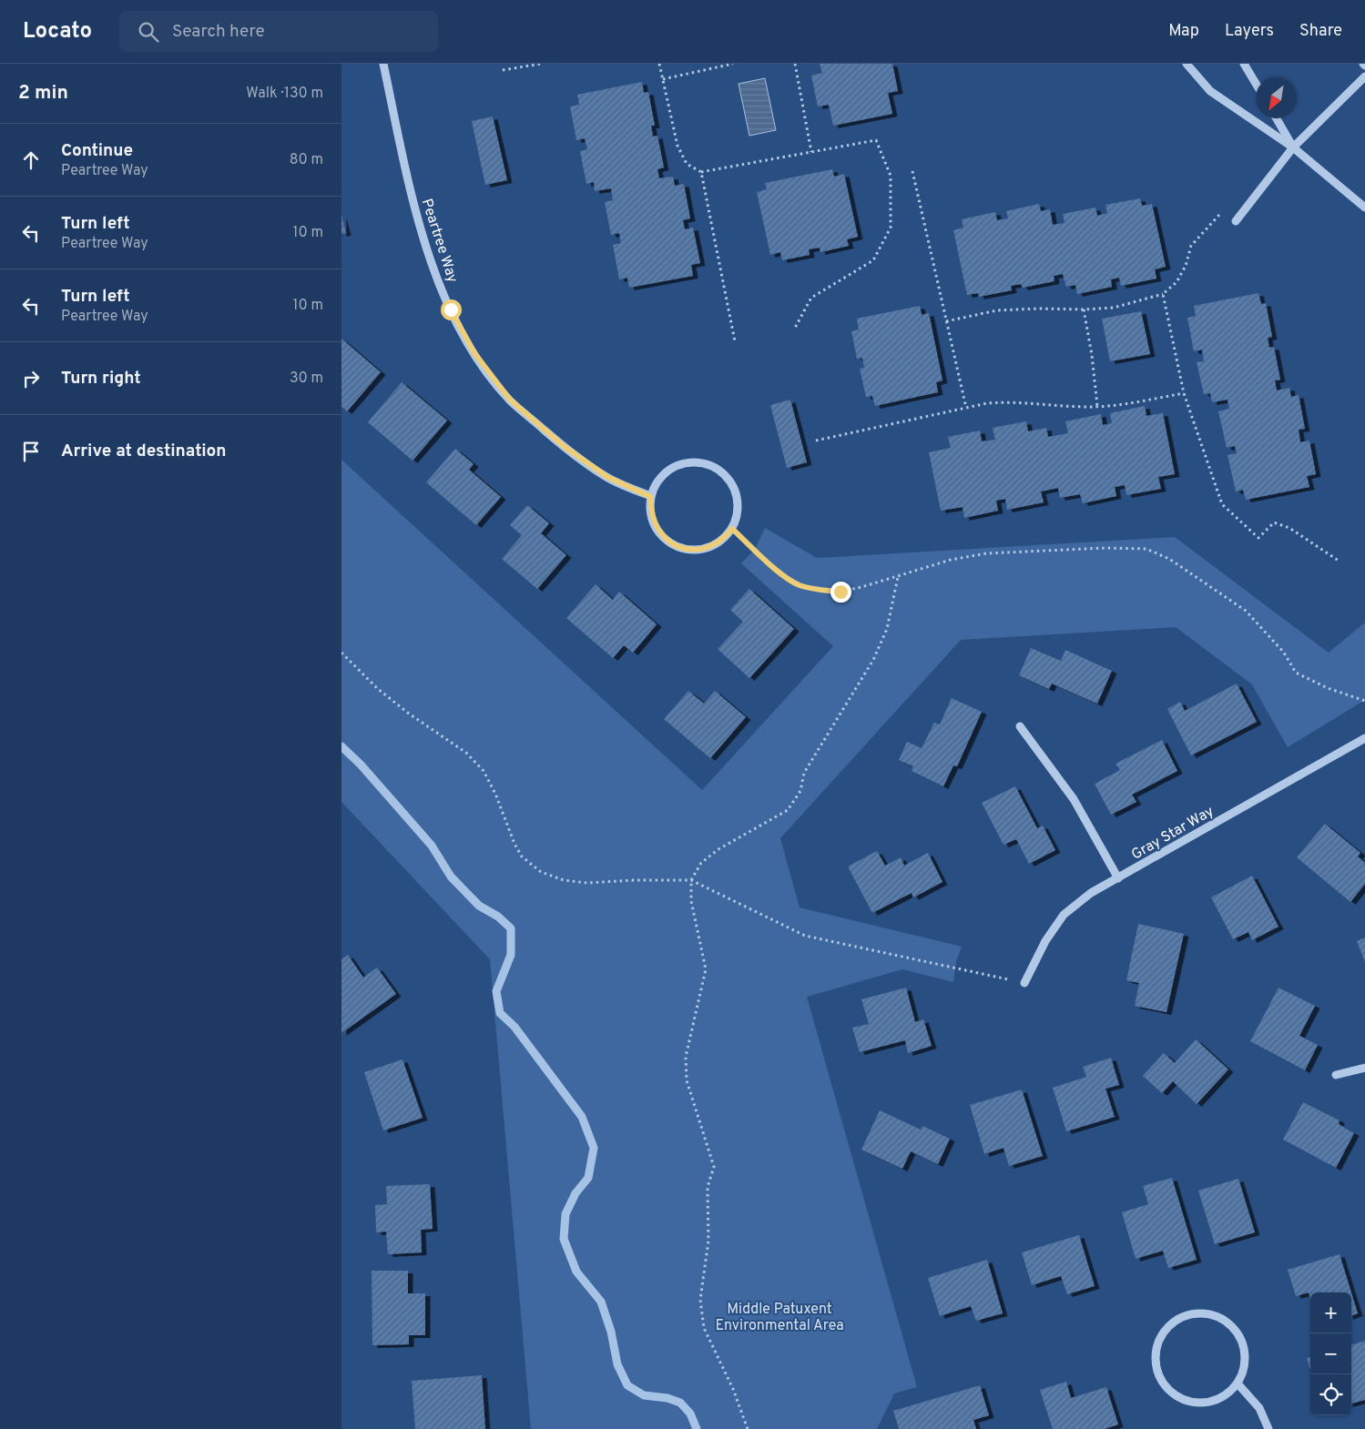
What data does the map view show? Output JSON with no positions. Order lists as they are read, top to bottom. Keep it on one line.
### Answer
{"streets":{"street":["Peartree Way","Gray Star Way"]},"parks":["Middle Patuxent Environmental Area"],"north":"bottom left","page":{"header":"Locato","search":"Search here","nav":["Map","Layers","Share"],"heading":["2 min","Walk · 130 m"],"list":[["Continue","Peartree Way","80 m"],["Turn left","Peartree Way","10 m"],["Turn left","Peartree Way","10 m"],["Turn right","30 m"],"Arrive at destination"],"map_buttons":["+","−"]}}
